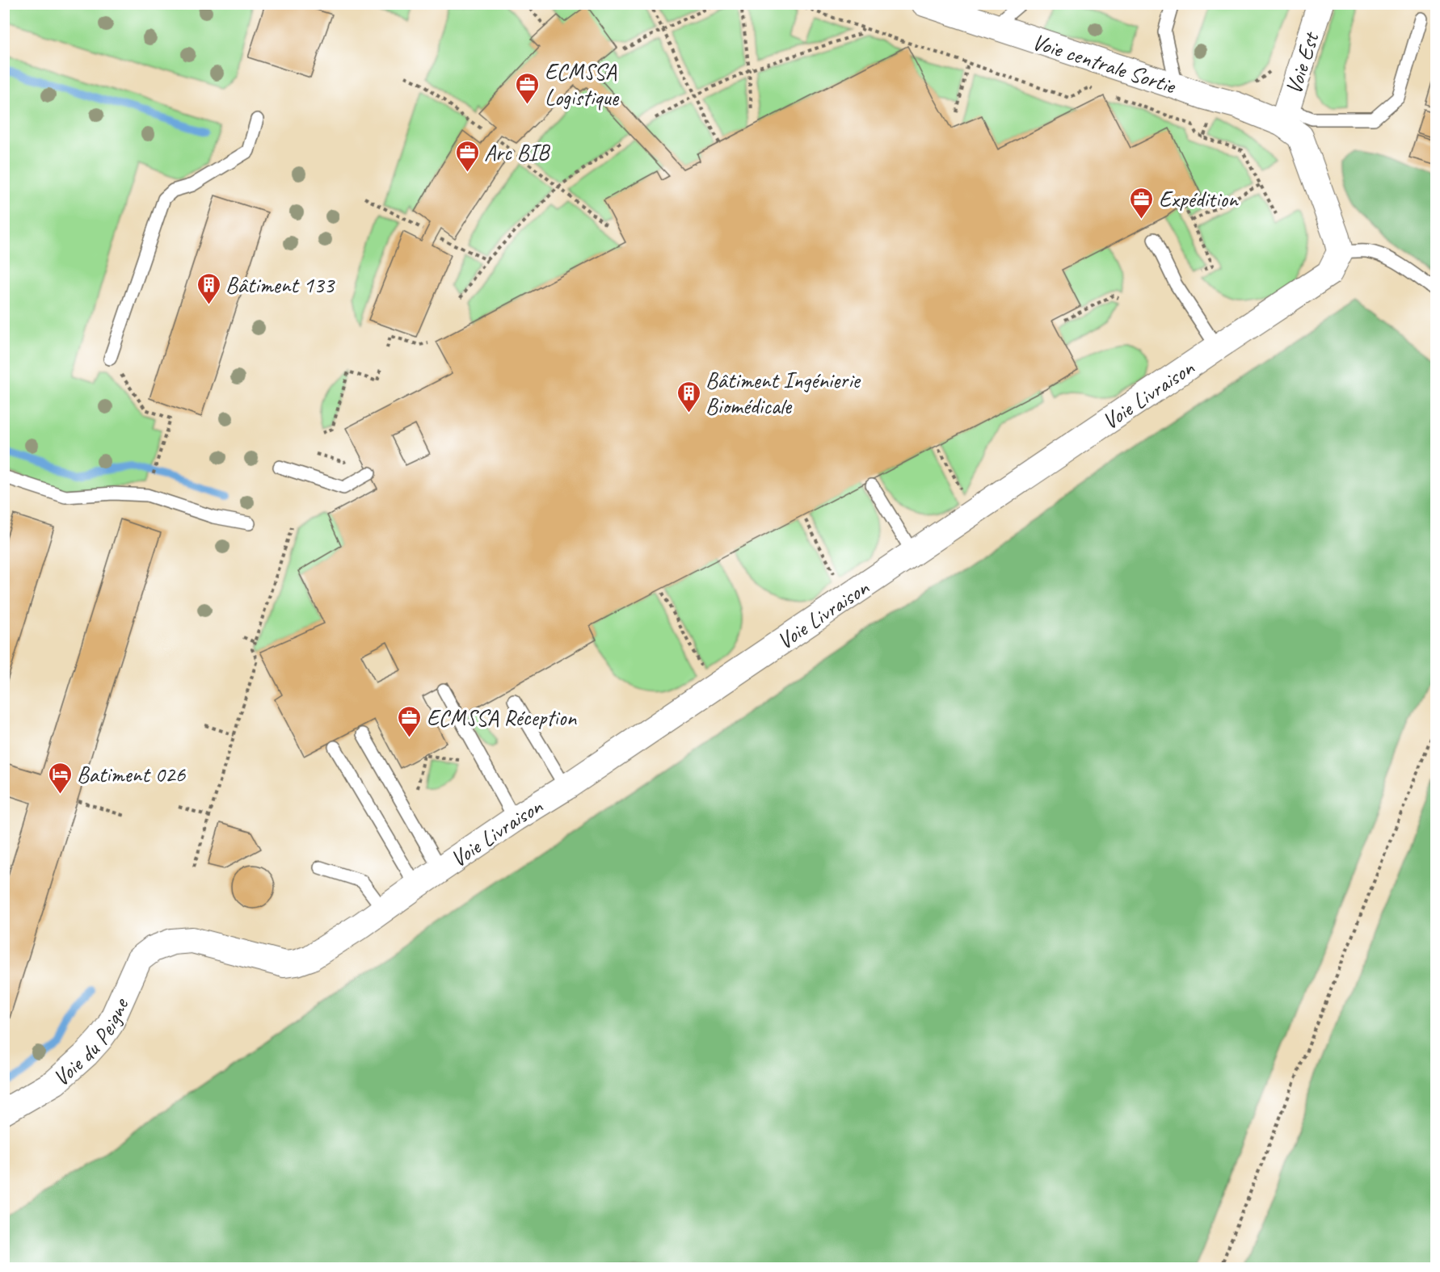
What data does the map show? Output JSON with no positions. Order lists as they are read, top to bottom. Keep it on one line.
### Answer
{"streets":{"street":["Voie centrale Sortie","Voie Est","Voie Livraison","Voie du Peigne"]},"crossings":[["Voie centrale Sortie","Voie Est"],["Voie Livraison","Voie du Peigne"]],"places":{"office":["ECMSSA Logistique","Arc BIB","Expédition","ECMSSA Réception"],"building":["Bâtiment 133","Bâtiment Ingénierie Biomédicale"],"hotel":["Batiment 026"]}}
